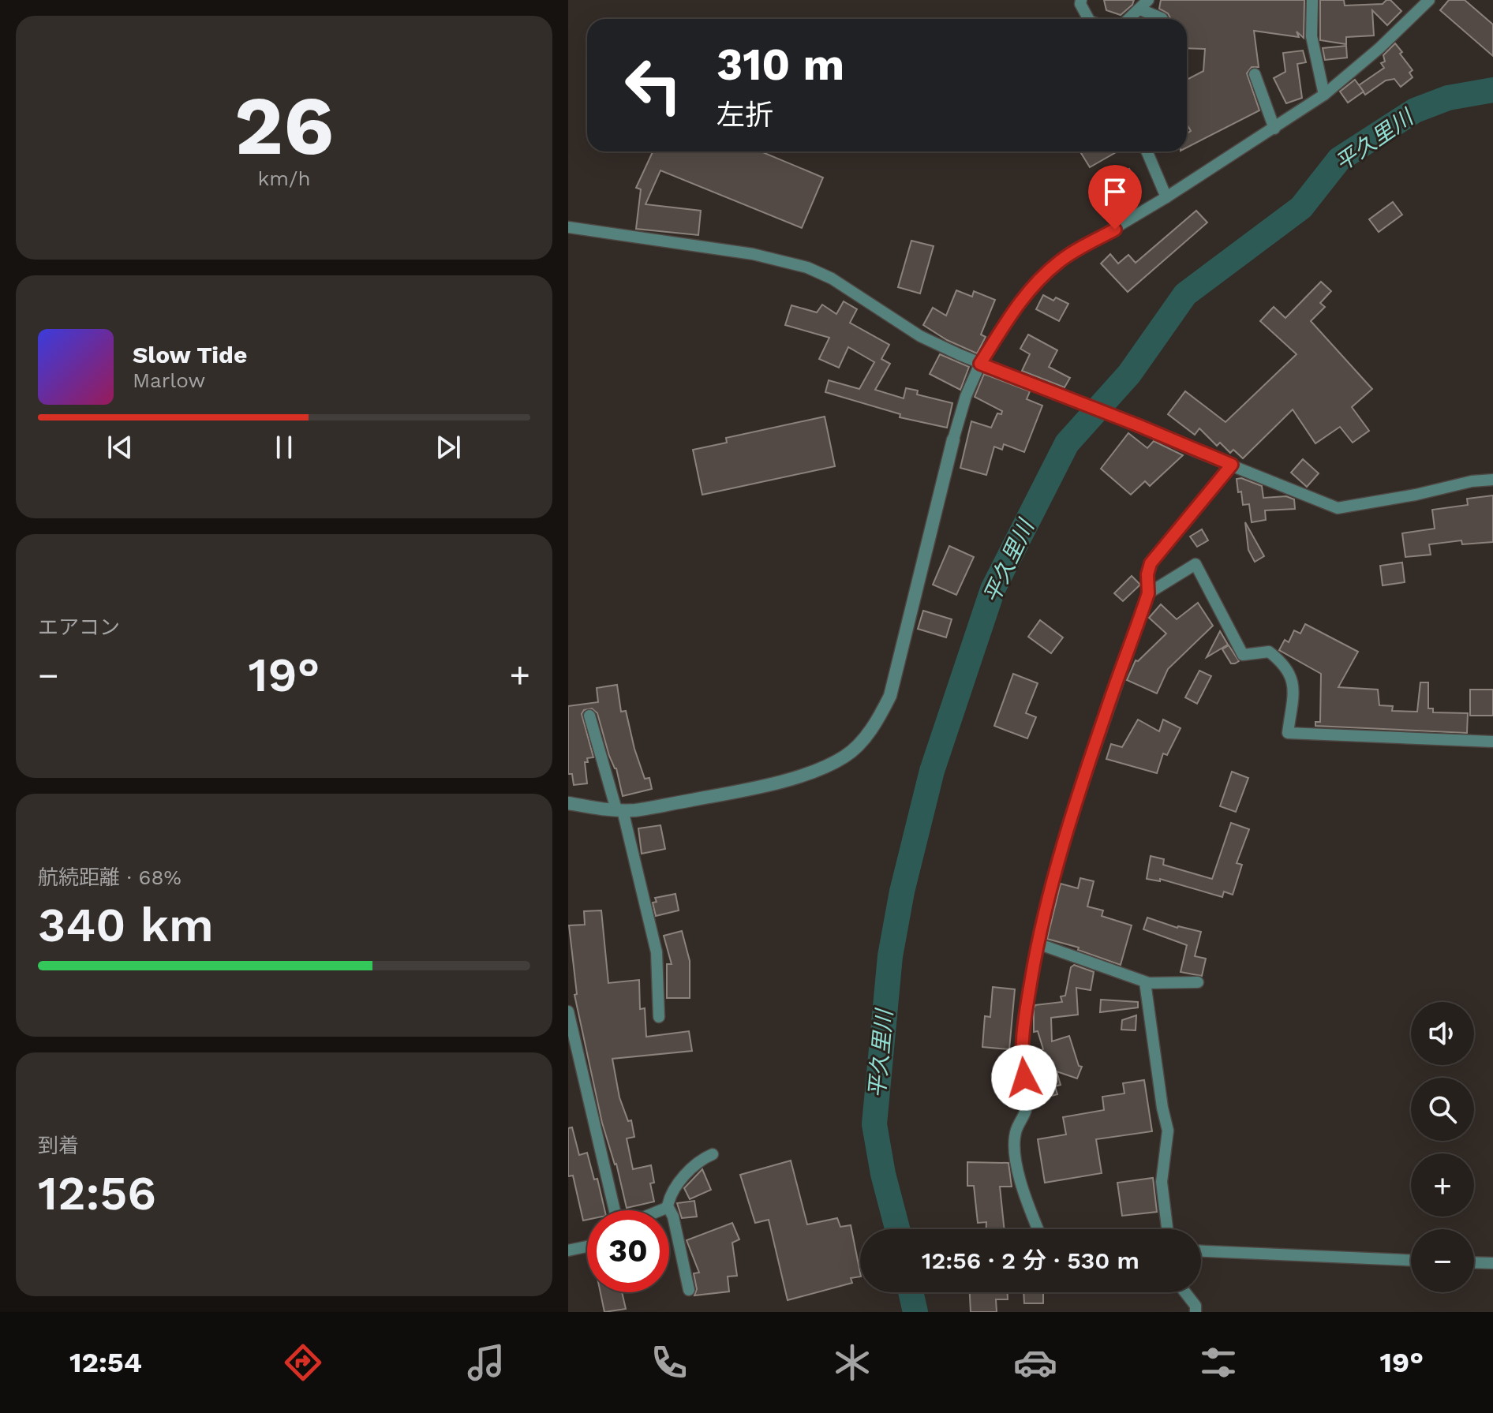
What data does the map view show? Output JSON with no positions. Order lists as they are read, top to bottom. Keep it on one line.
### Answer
{"water":["平久里川"],"page":{"tile":[["26","km/h"],"エアコン",["航続距離 · 68%","340 km"],["到着","12:56"]],"turn":["310 m","左折"],"song":["Slow Tide","Marlow"],"heat":["−","19°","+"],"map_buttons":["+","−"],"limit":"30","trip":"12:56 · 2 分 · 530 m","tabs":["12:54","19°"]}}
